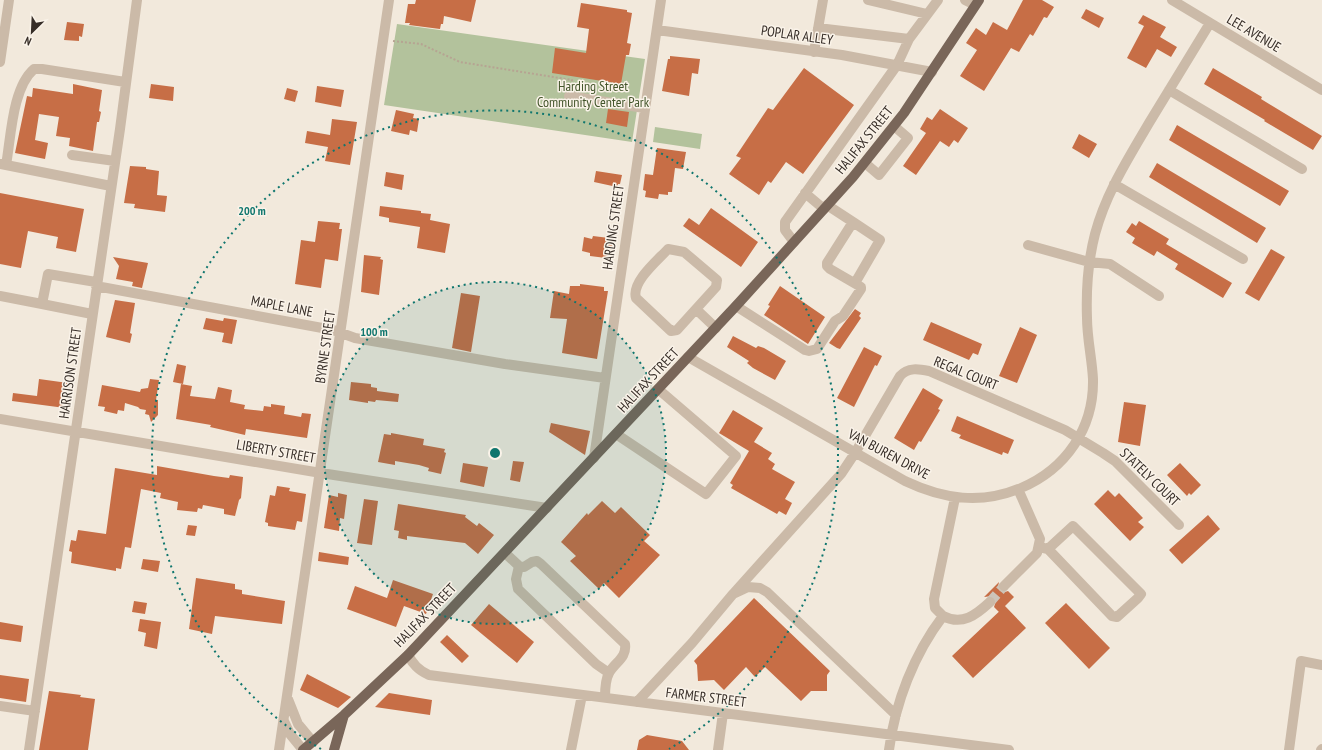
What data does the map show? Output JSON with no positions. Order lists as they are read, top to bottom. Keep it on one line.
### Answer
{"streets":{"main road":["HALIFAX STREET"],"street":["LEE AVENUE","POPLAR ALLEY","HARDING STREET","MAPLE LANE","BYRNE STREET","HARRISON STREET","REGAL COURT","LIBERTY STREET","VAN BUREN DRIVE","STATELY COURT","FARMER STREET"]},"crossings":[["LEE AVENUE","VAN BUREN DRIVE"],["POPLAR ALLEY","HALIFAX STREET"],["POPLAR ALLEY","HARDING STREET"],["HALIFAX STREET","HARDING STREET"],["HALIFAX STREET","BYRNE STREET"],["HALIFAX STREET","LIBERTY STREET"],["HALIFAX STREET","VAN BUREN DRIVE"],["HALIFAX STREET","FARMER STREET"],["HARDING STREET","MAPLE LANE"],["MAPLE LANE","BYRNE STREET"],["MAPLE LANE","HARRISON STREET"],["BYRNE STREET","LIBERTY STREET"],["HARRISON STREET","LIBERTY STREET"],["REGAL COURT","VAN BUREN DRIVE"],["REGAL COURT","STATELY COURT"],["REGAL COURT","FARMER STREET"],["VAN BUREN DRIVE","STATELY COURT"]],"parks":["Harding Street Community Center Park"],"north":"bottom left","rings":["200 m","100 m"]}
